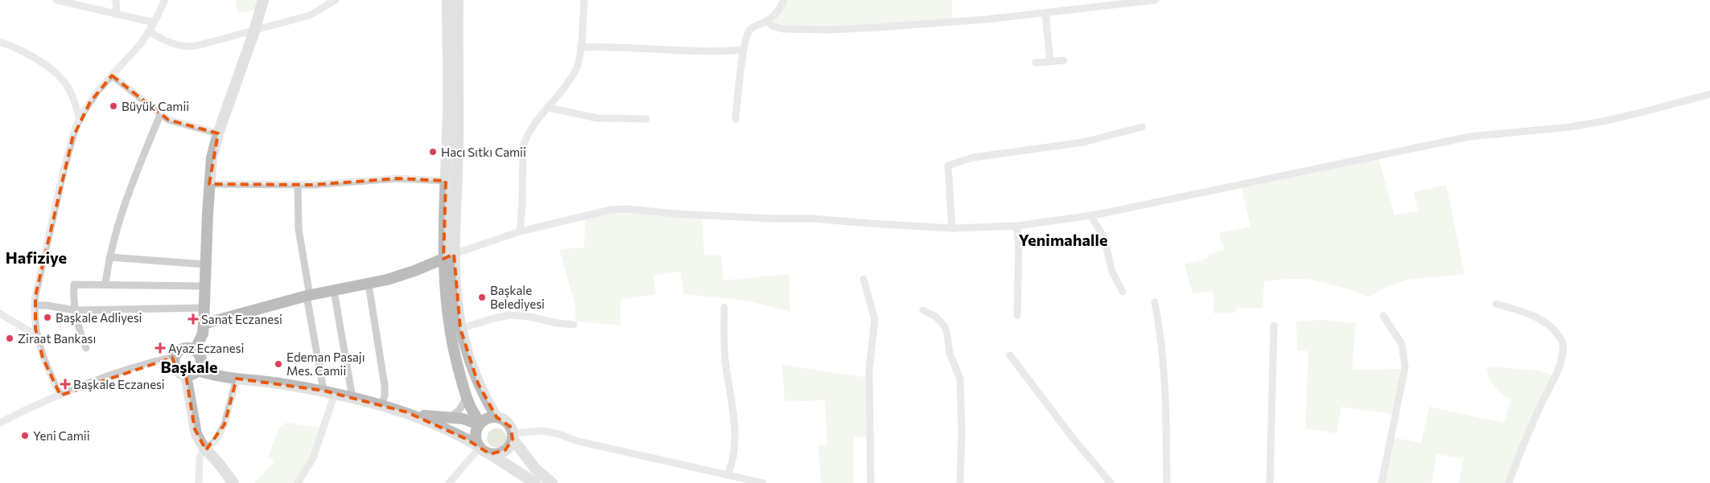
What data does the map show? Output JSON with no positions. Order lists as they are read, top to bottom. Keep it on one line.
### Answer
{"districts":["Yenimahalle","Hafiziye","Başkale"],"places":{"other":["Büyük Camii","Hacı Sıtkı Camii","Başkale Belediyesi","Başkale Adliyesi","Ziraat Bankası","Edeman Pasajı Mes. Camii","Yeni Camii"],"health":["Sanat Eczanesi","Ayaz Eczanesi","Başkale Eczanesi"]}}
